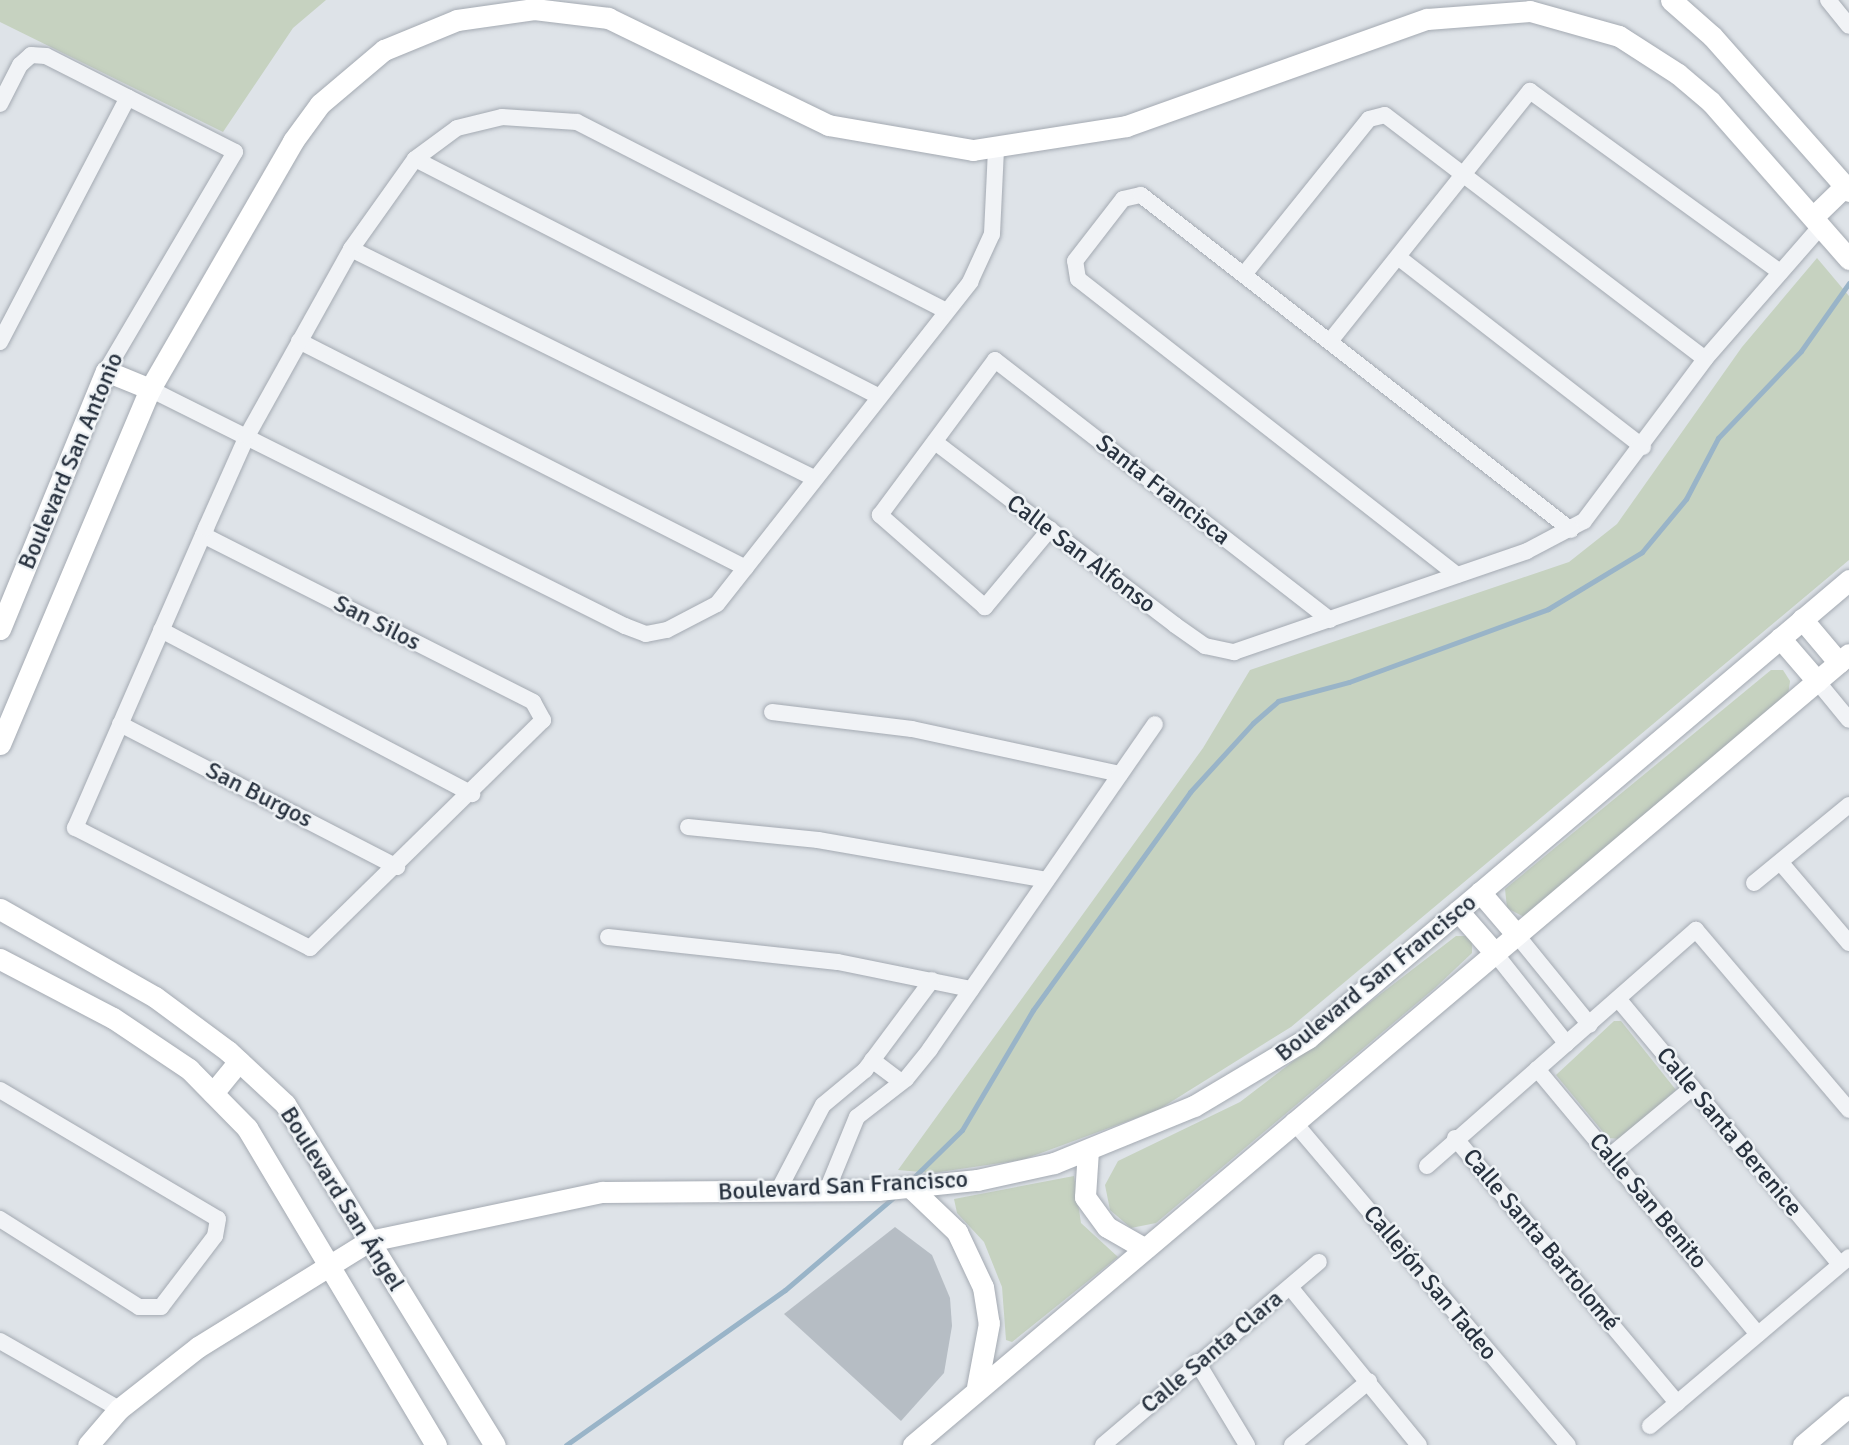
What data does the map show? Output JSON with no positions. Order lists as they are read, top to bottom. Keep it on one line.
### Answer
{"streets":{"street":["Boulevard San Antonio","Santa Francisca","Calle San Alfonso","San Silos","San Burgos","Boulevard San Francisco","Calle Santa Berenice","Boulevard San Ángel","Calle San Benito","Calle Santa Bartolomé","Callejón San Tadeo","Calle Santa Clara"]},"crossings":[["Santa Francisca","Calle San Alfonso"],["Boulevard San Francisco","Boulevard San Ángel"],["Calle Santa Berenice","Calle Santa Bartolomé"],["Calle San Benito","Calle Santa Bartolomé"]]}
